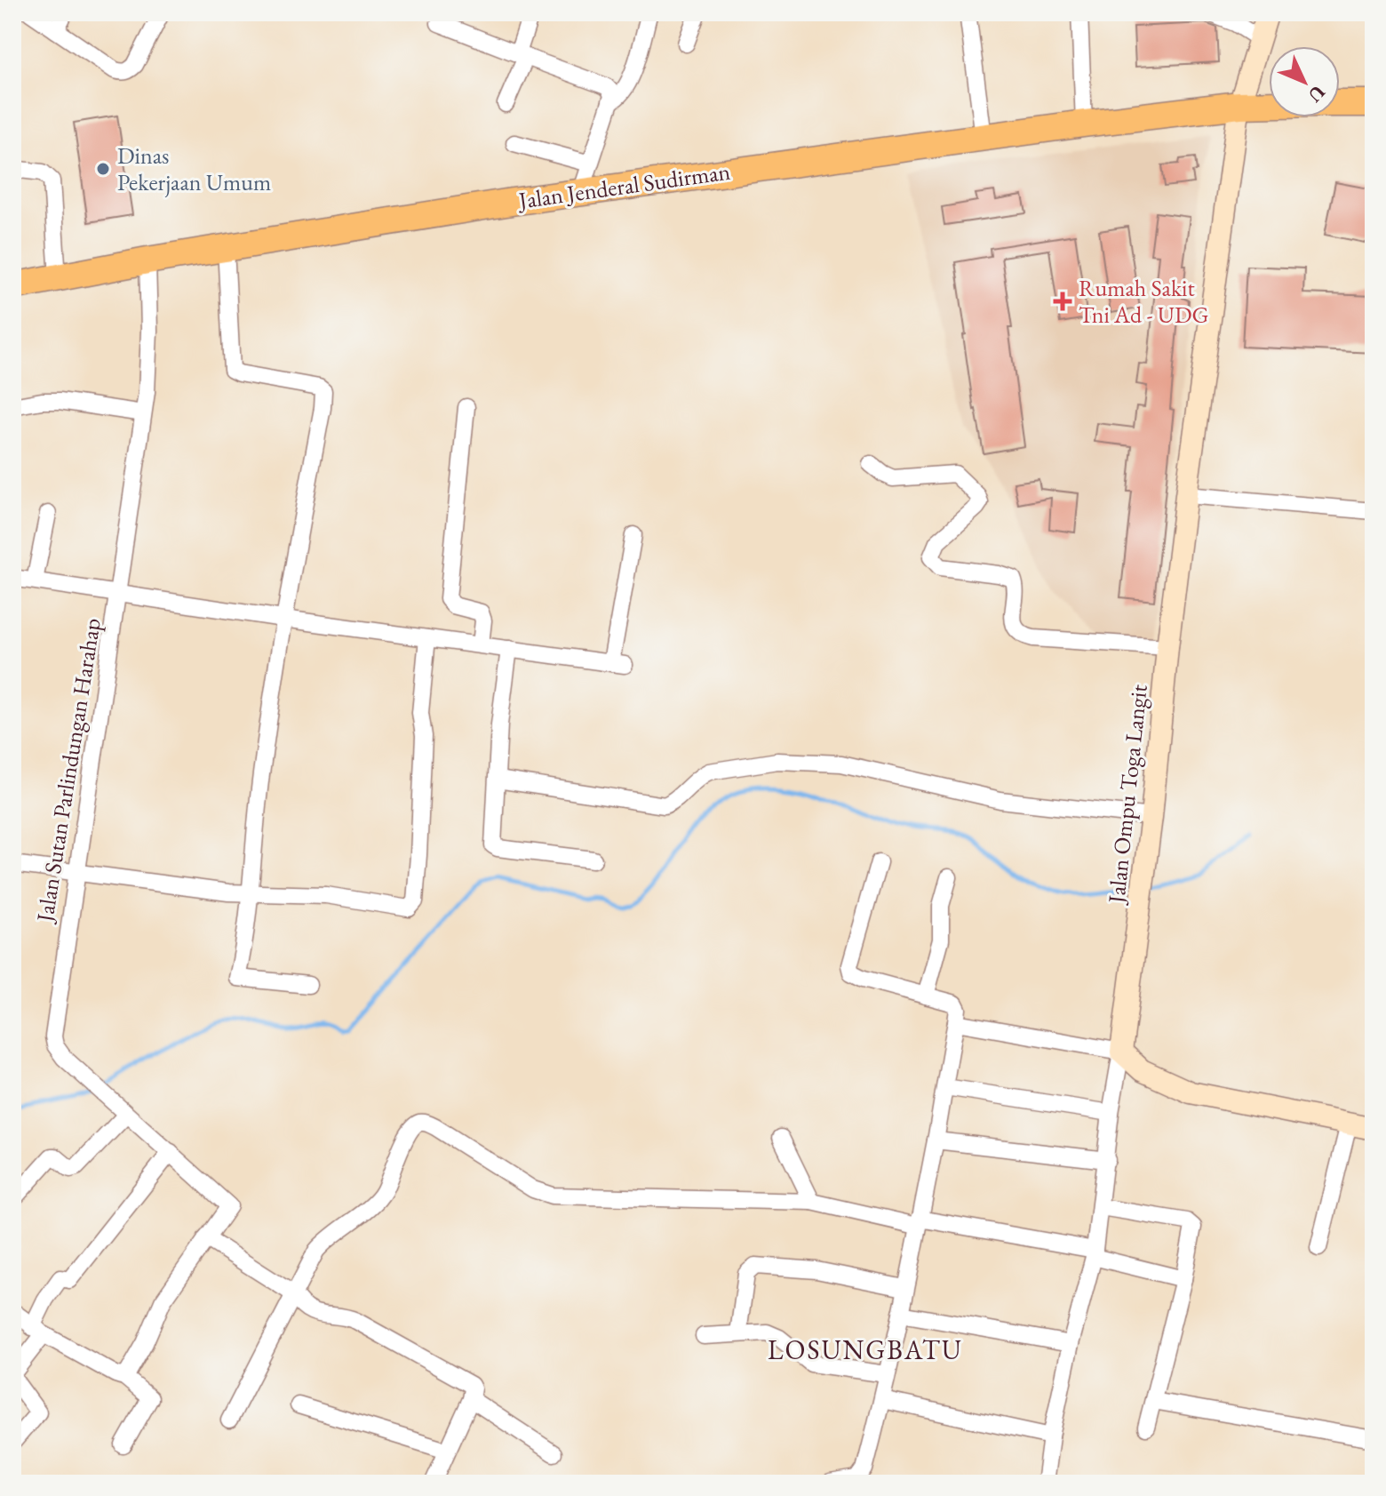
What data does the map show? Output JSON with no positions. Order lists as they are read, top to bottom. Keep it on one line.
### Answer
{"streets":{"highway":["Jalan Jenderal Sudirman"],"main road":["Jalan Ompu Toga Langit"],"street":["Jalan Sutan Parlindungan Harahap"]},"crossings":[["Jalan Jenderal Sudirman","Jalan Sutan Parlindungan Harahap"],["Jalan Jenderal Sudirman","Jalan Ompu Toga Langit"]],"districts":["LOSUNGBATU"],"places":{"other":["Dinas Pekerjaan Umum"],"health":["Rumah Sakit Tni Ad - UDG"]},"north":"bottom right"}
